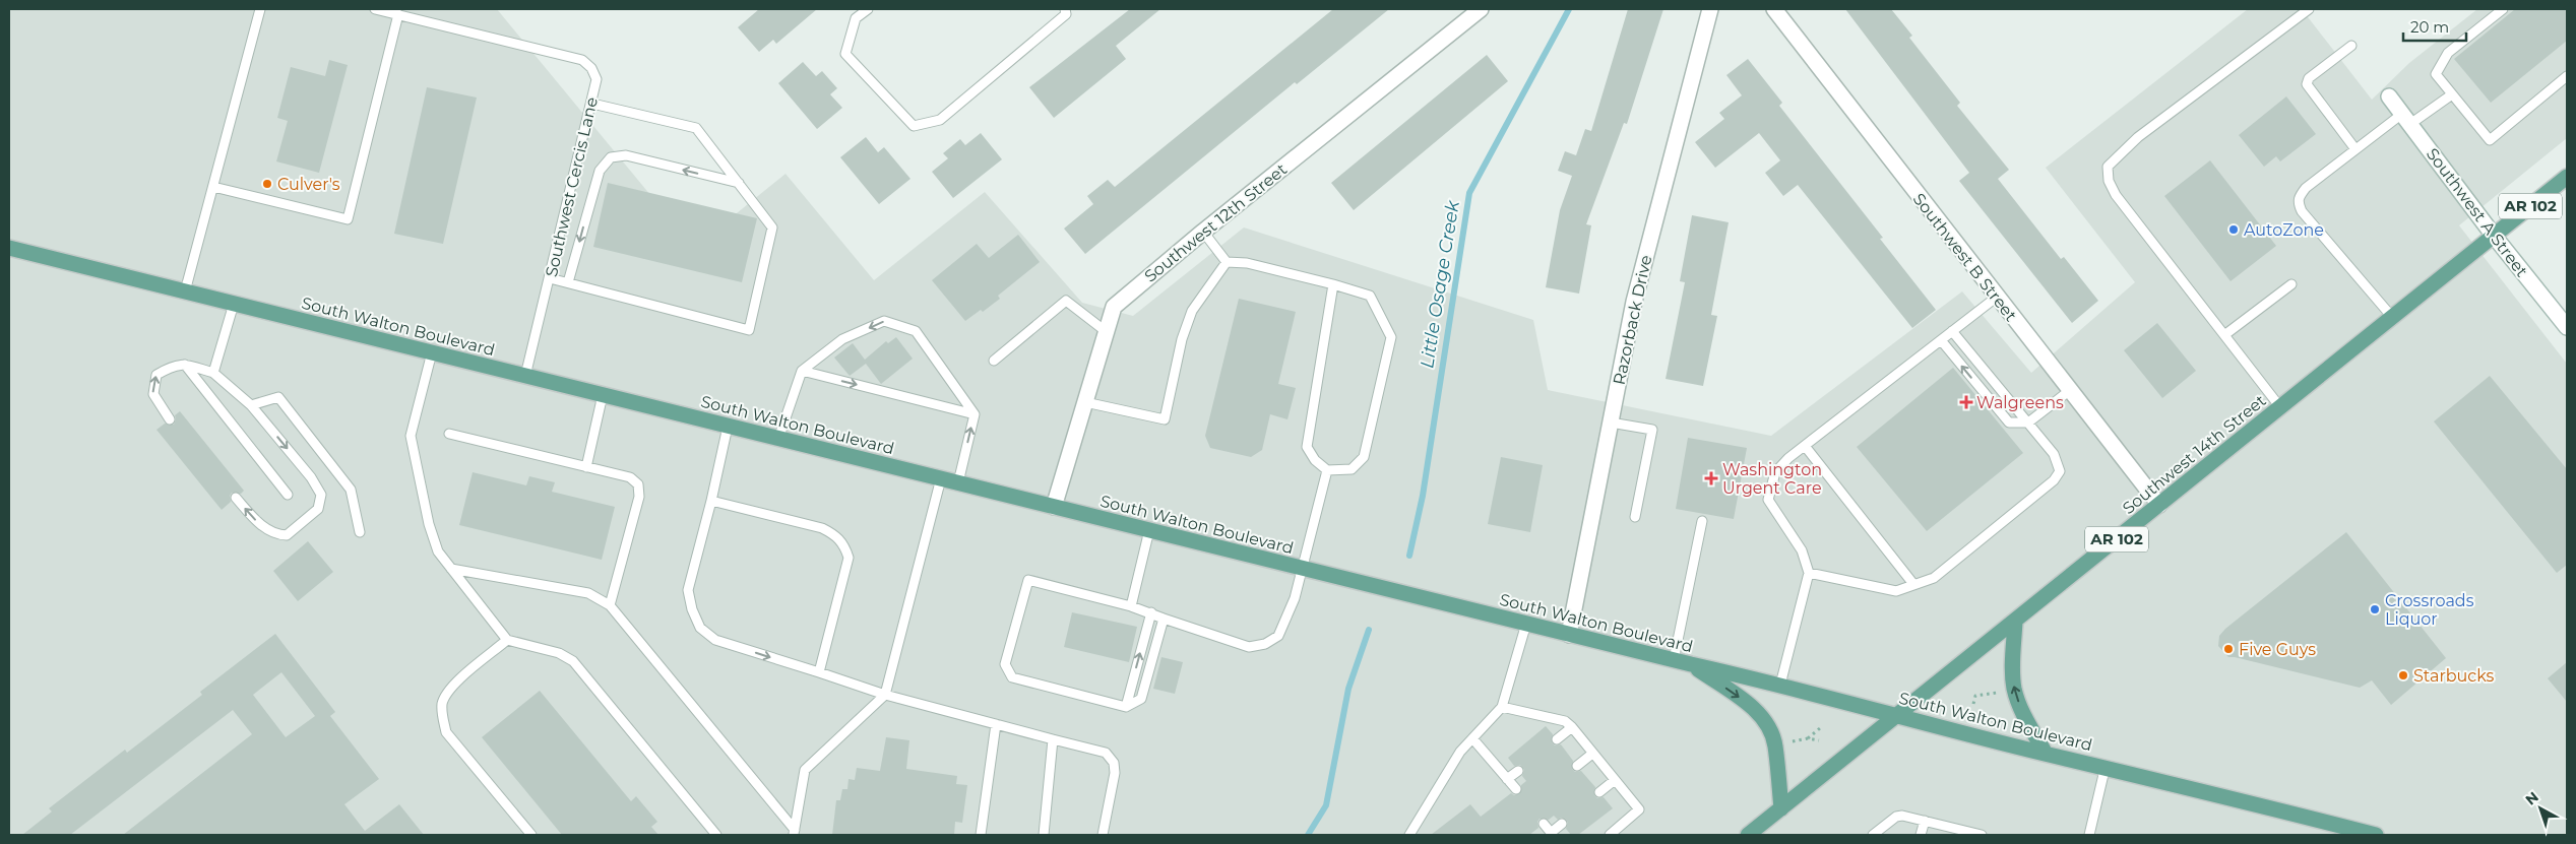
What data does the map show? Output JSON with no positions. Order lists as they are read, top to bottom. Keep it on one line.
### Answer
{"streets":{"main road":["AR 102","South Walton Boulevard","Southwest 14th Street"],"street":["Southwest A Street","Southwest 12th Street","Southwest B Street","Razorback Drive"],"lane":["Southwest Cercis Lane"]},"crossings":[["Southwest Cercis Lane","South Walton Boulevard"],["Southwest A Street","Southwest 14th Street"],["Southwest 12th Street","South Walton Boulevard"],["Southwest B Street","Southwest 14th Street"],["Razorback Drive","South Walton Boulevard"],["South Walton Boulevard","Southwest 14th Street"]],"water":["Little Osage Creek"],"places":{"other":["Culver's","AutoZone","Crossroads Liquor","Five Guys","Starbucks"],"health":["Walgreens","Washington Urgent Care"]},"scale_bar":"20 m","north":"top left"}
